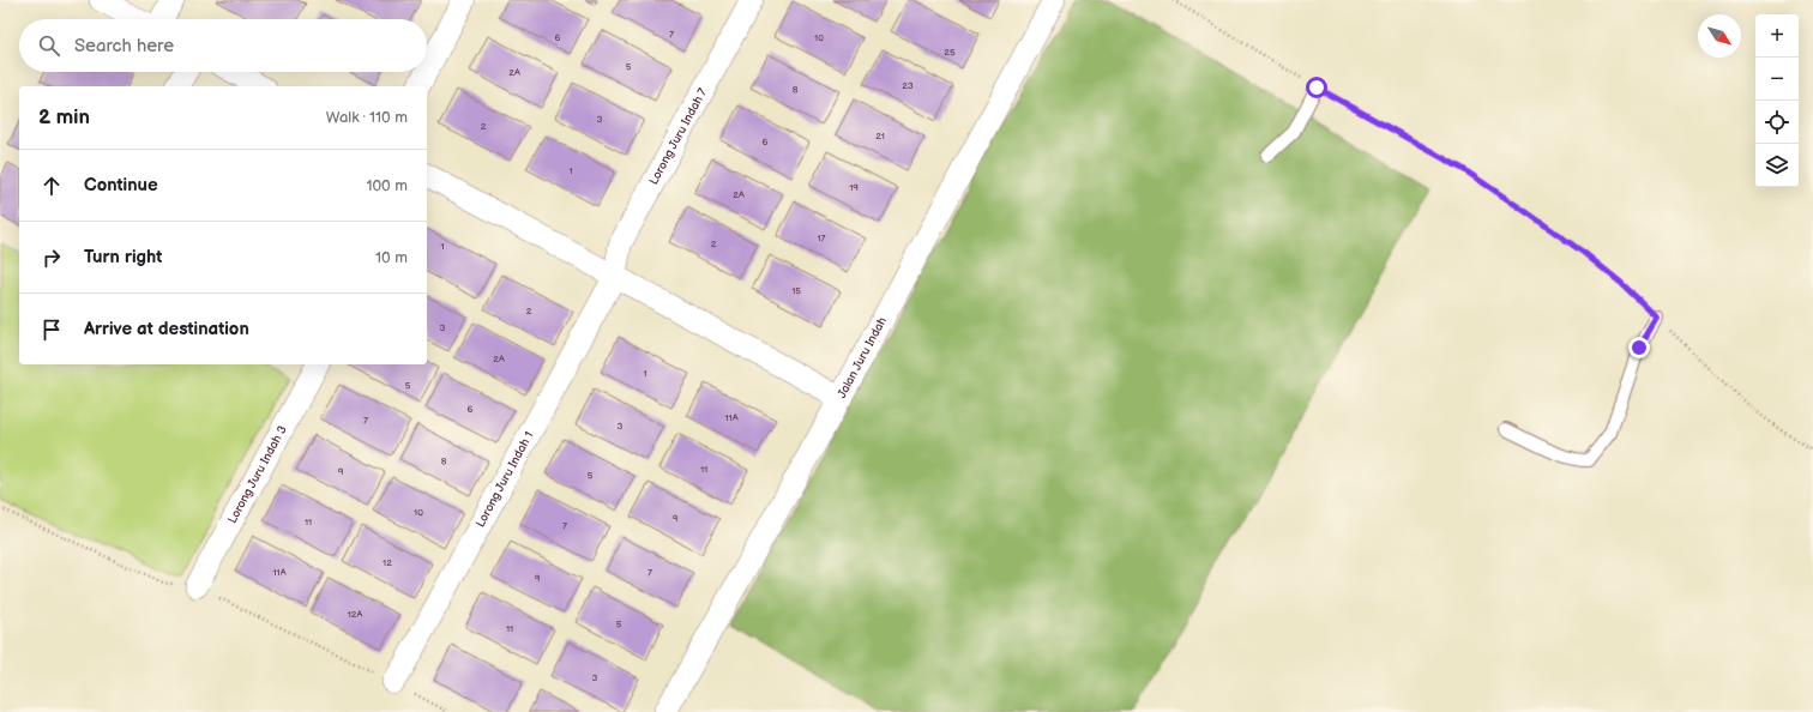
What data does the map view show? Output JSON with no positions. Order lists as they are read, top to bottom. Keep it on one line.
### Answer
{"streets":{"street":["Lorong Juru Indah 7","Jalan Juru Indah","Lorong Juru Indah 3","Lorong Juru Indah 1"]},"crossings":[["Lorong Juru Indah 7","Lorong Juru Indah 1"]],"house_numbers":["7","6","10","25","5","2A","23","8","3","2","21","6","1","19","2A","17","2","1","15","2","3","2A","1","5","6","11A","7","3","8","11","9","5","10","9","11","7","12","11A","7","9","12A","5","11","3"],"north":"bottom right","page":{"map_buttons":["+","−"],"search":"Search here","heading":["2 min","Walk · 110 m"],"list":[["Continue","100 m"],["Turn right","10 m"],"Arrive at destination"]}}
